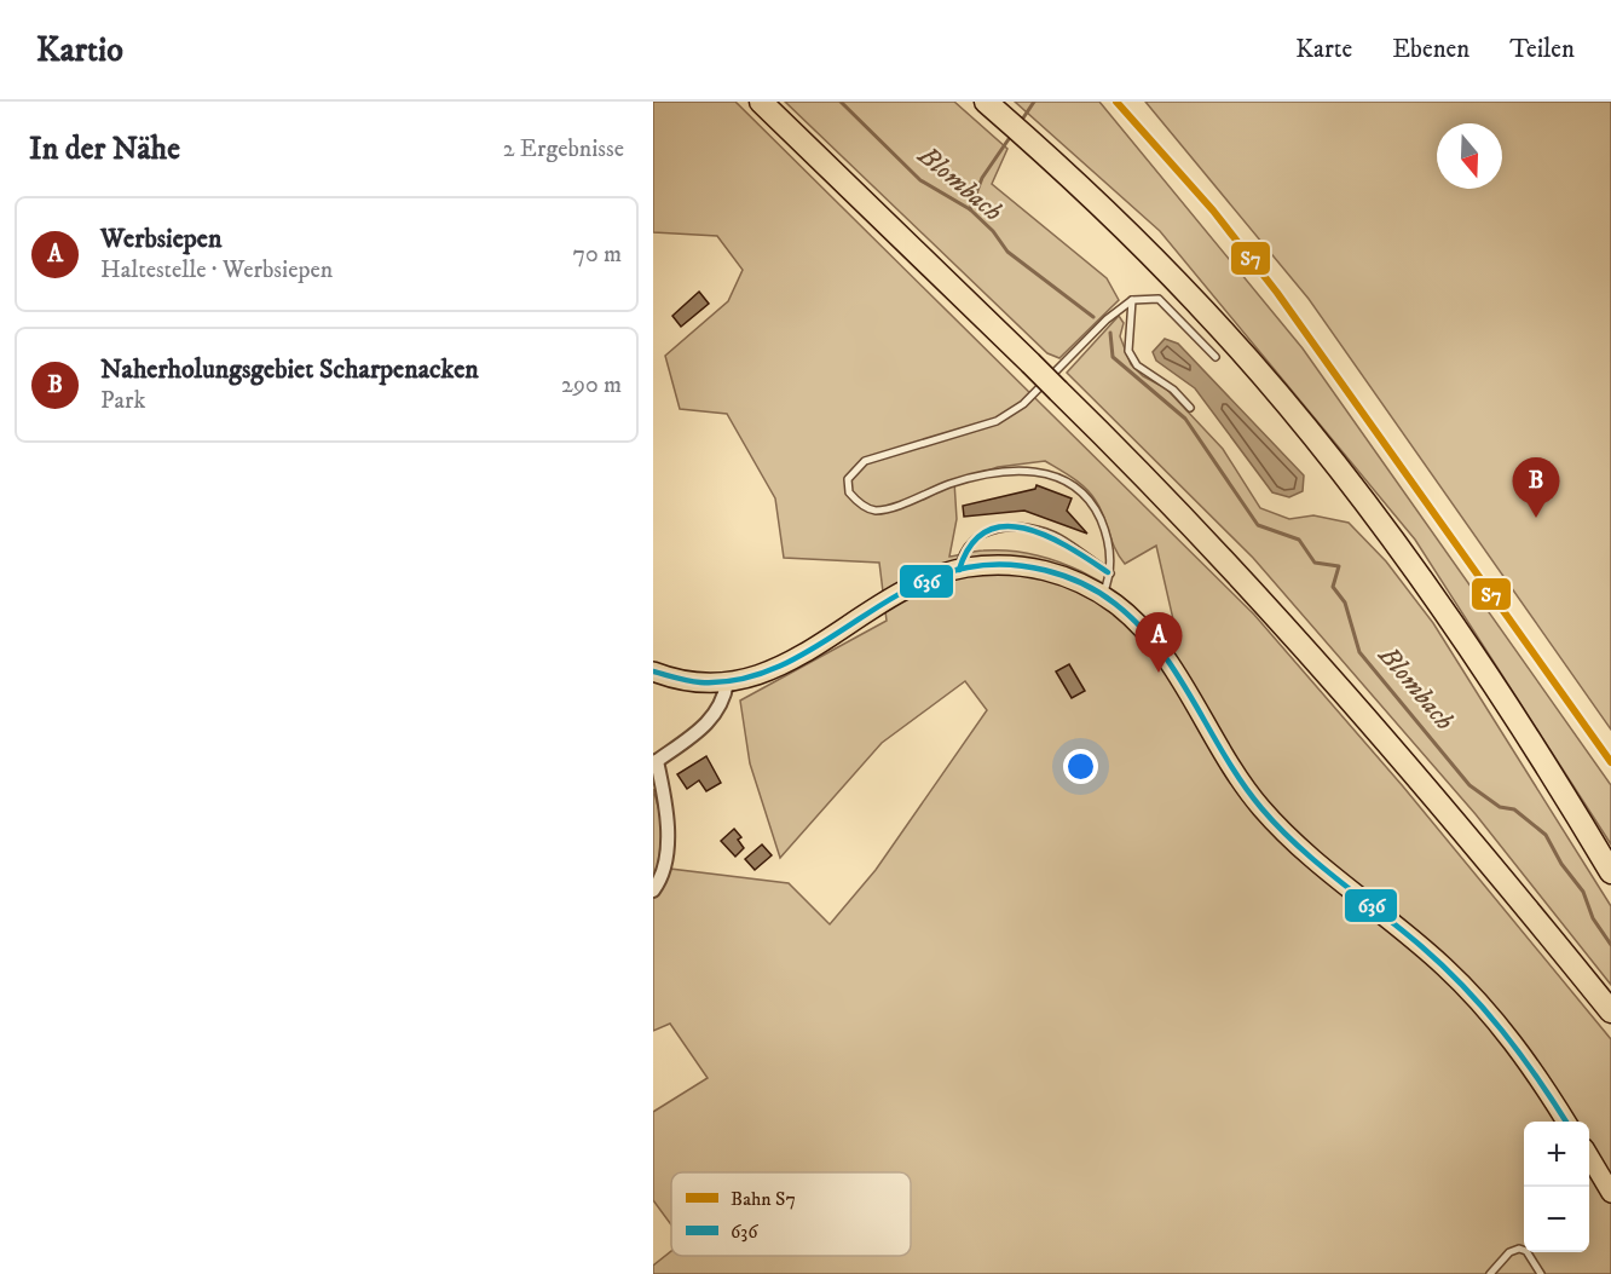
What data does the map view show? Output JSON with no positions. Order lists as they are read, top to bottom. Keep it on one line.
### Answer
{"water":["Blombach"],"lines":["rail line S7","transit line 636"],"legend":["Bahn S7","636"],"north":"bottom","page":{"header":"Kartio","nav":["Karte","Ebenen","Teilen"],"heading":["In der Nähe","2 Ergebnisse"],"list":[{"mark":"A","name":"Werbsiepen","note":"Haltestelle · Werbsiepen","value":"70 m"},{"mark":"B","name":"Naherholungsgebiet Scharpenacken","note":"Park","value":"290 m"}],"pins":["B","A"],"map_buttons":["+","−"]}}
